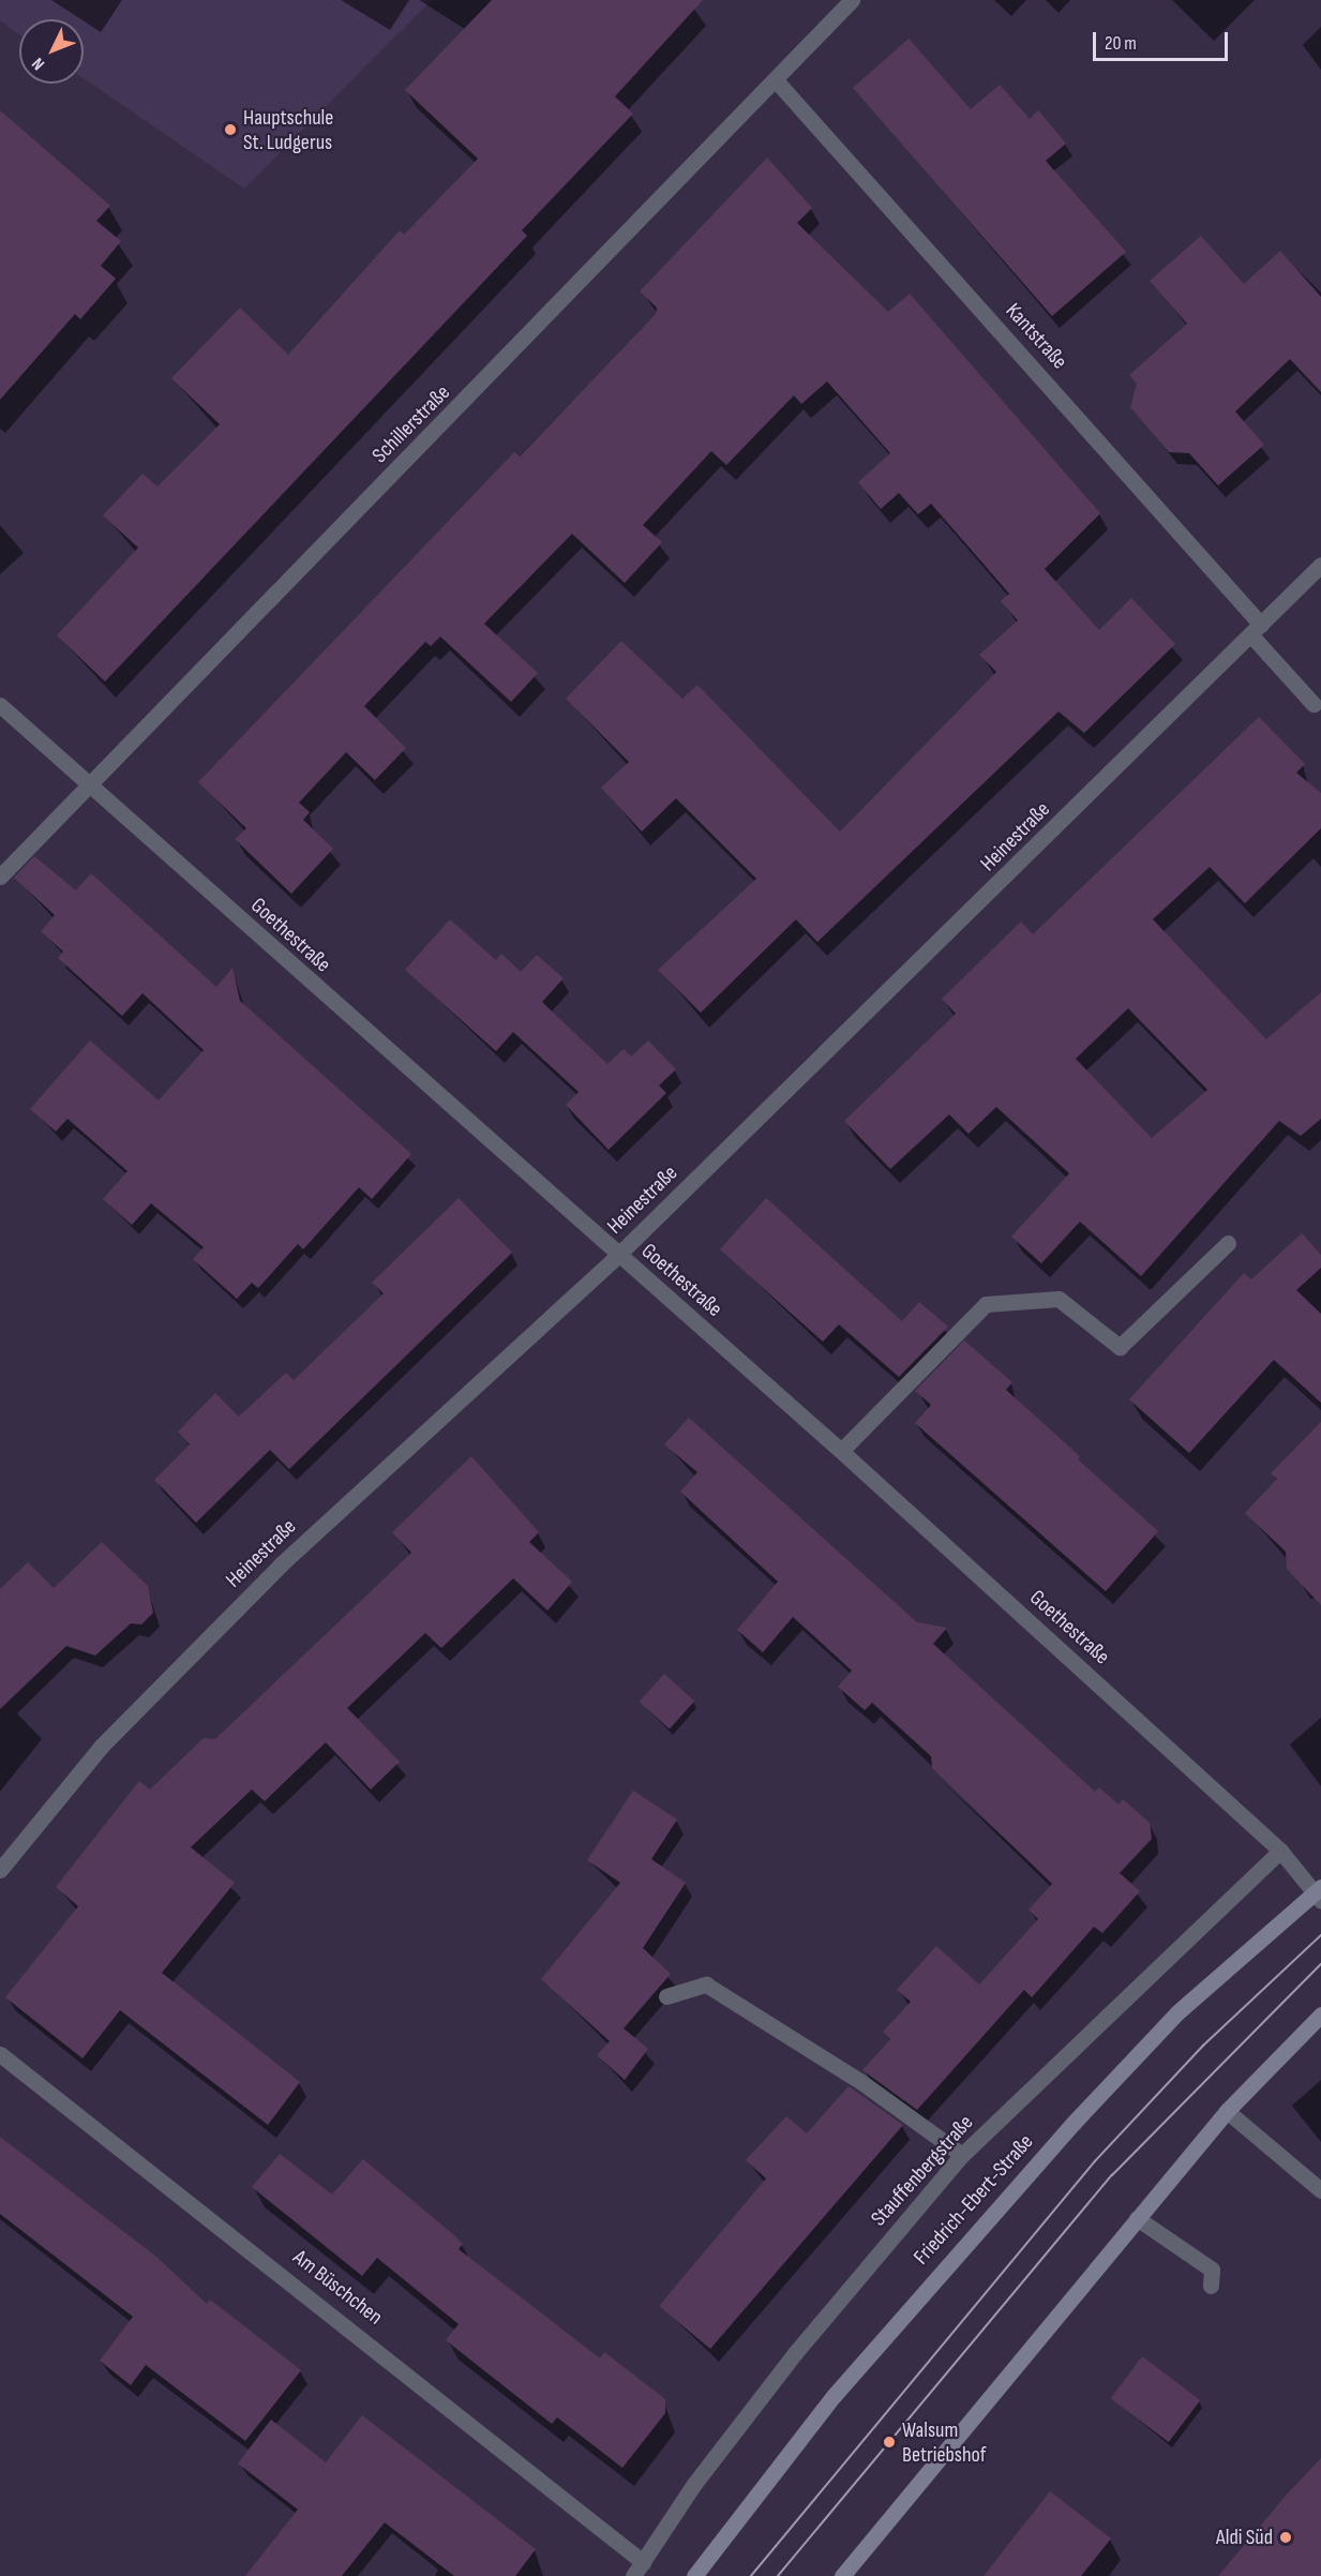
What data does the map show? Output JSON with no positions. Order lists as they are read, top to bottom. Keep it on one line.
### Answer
{"streets":{"main road":["Friedrich-Ebert-Straße"],"street":["Kantstraße","Schillerstraße","Heinestraße","Goethestraße","Stauffenbergstraße","Am Büschchen"]},"crossings":[["Kantstraße","Schillerstraße"],["Kantstraße","Heinestraße"],["Schillerstraße","Goethestraße"],["Heinestraße","Goethestraße"],["Goethestraße","Stauffenbergstraße"],["Goethestraße","Friedrich-Ebert-Straße"],["Stauffenbergstraße","Am Büschchen"]],"places":["Hauptschule St. Ludgerus","Walsum Betriebshof","Aldi Süd"],"scale_bar":"20 m","north":"bottom left"}
